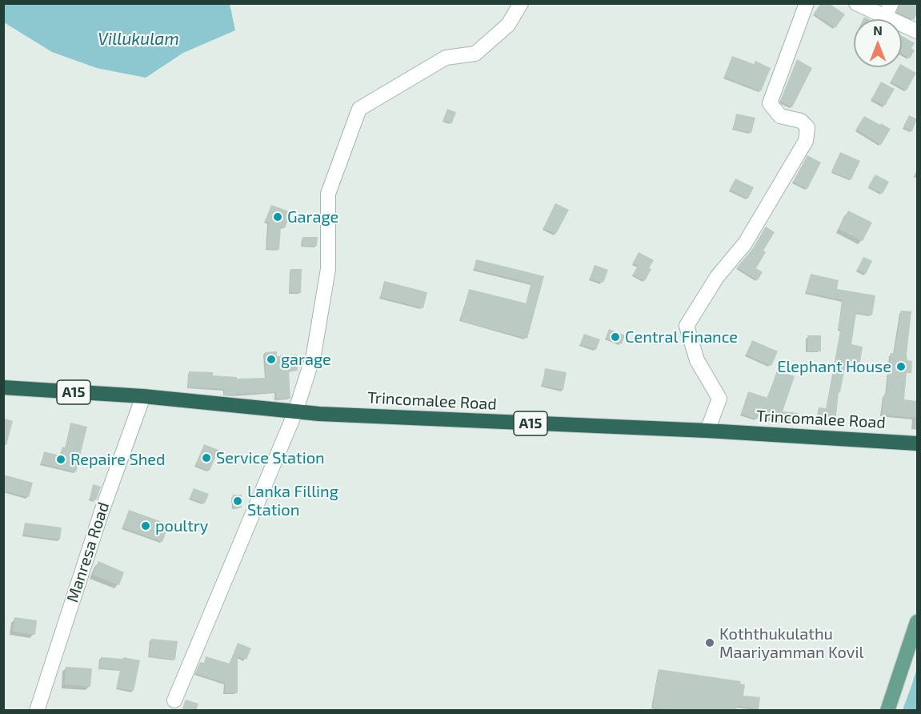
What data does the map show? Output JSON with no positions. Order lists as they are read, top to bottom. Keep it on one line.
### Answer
{"streets":{"highway":["A15","Trincomalee Road"],"street":["Manresa Road"]},"crossings":[["Trincomalee Road","Manresa Road"]],"water":["Villukulam"],"places":["Garage","Central Finance","garage","Elephant House","Service Station","Repaire Shed","Lanka Filling Station","poultry","Koththukulathu Maariyamman Kovil"],"north":"top"}
